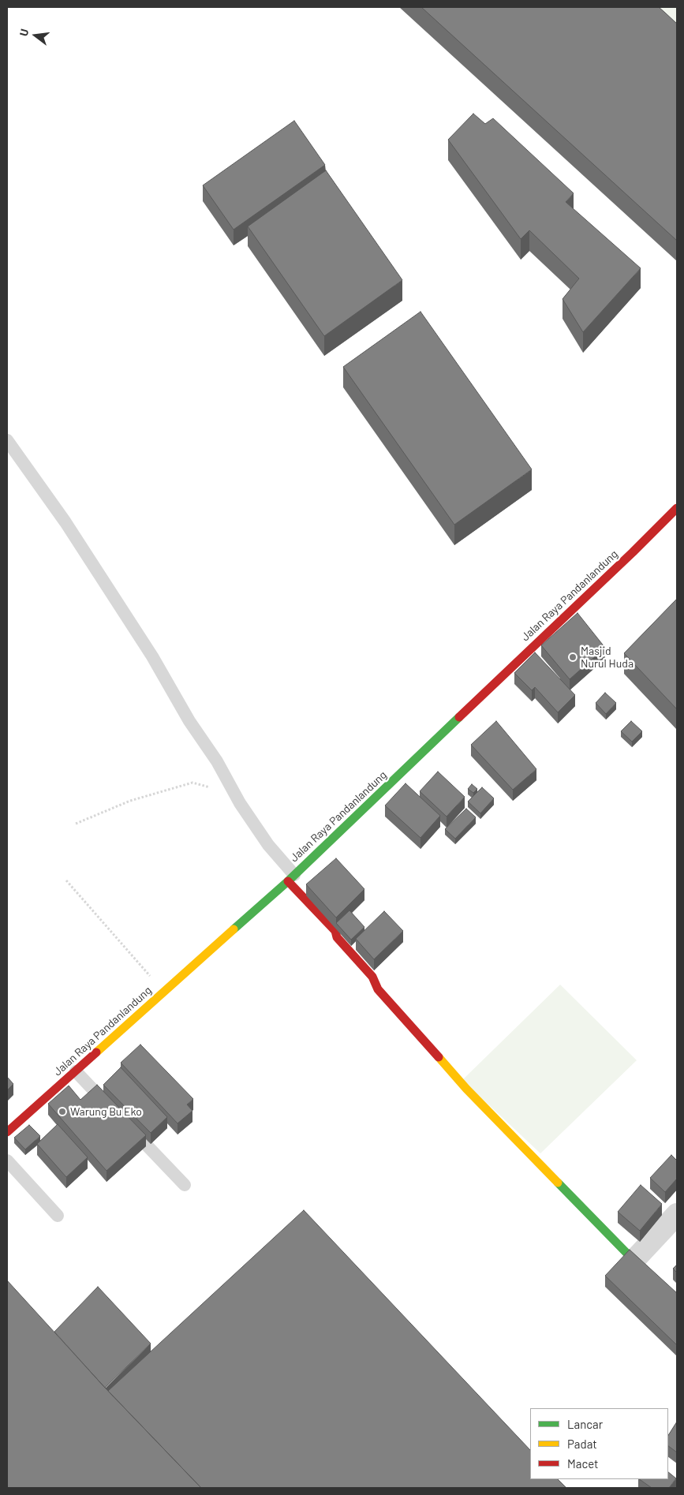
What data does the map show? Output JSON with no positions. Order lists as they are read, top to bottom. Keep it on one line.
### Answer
{"streets":{"street":["Jalan Raya Pandanlandung"]},"places":["Masjid Nurul Huda","Warung Bu Eko"],"legend":["Lancar","Padat","Macet"],"north":"left"}
